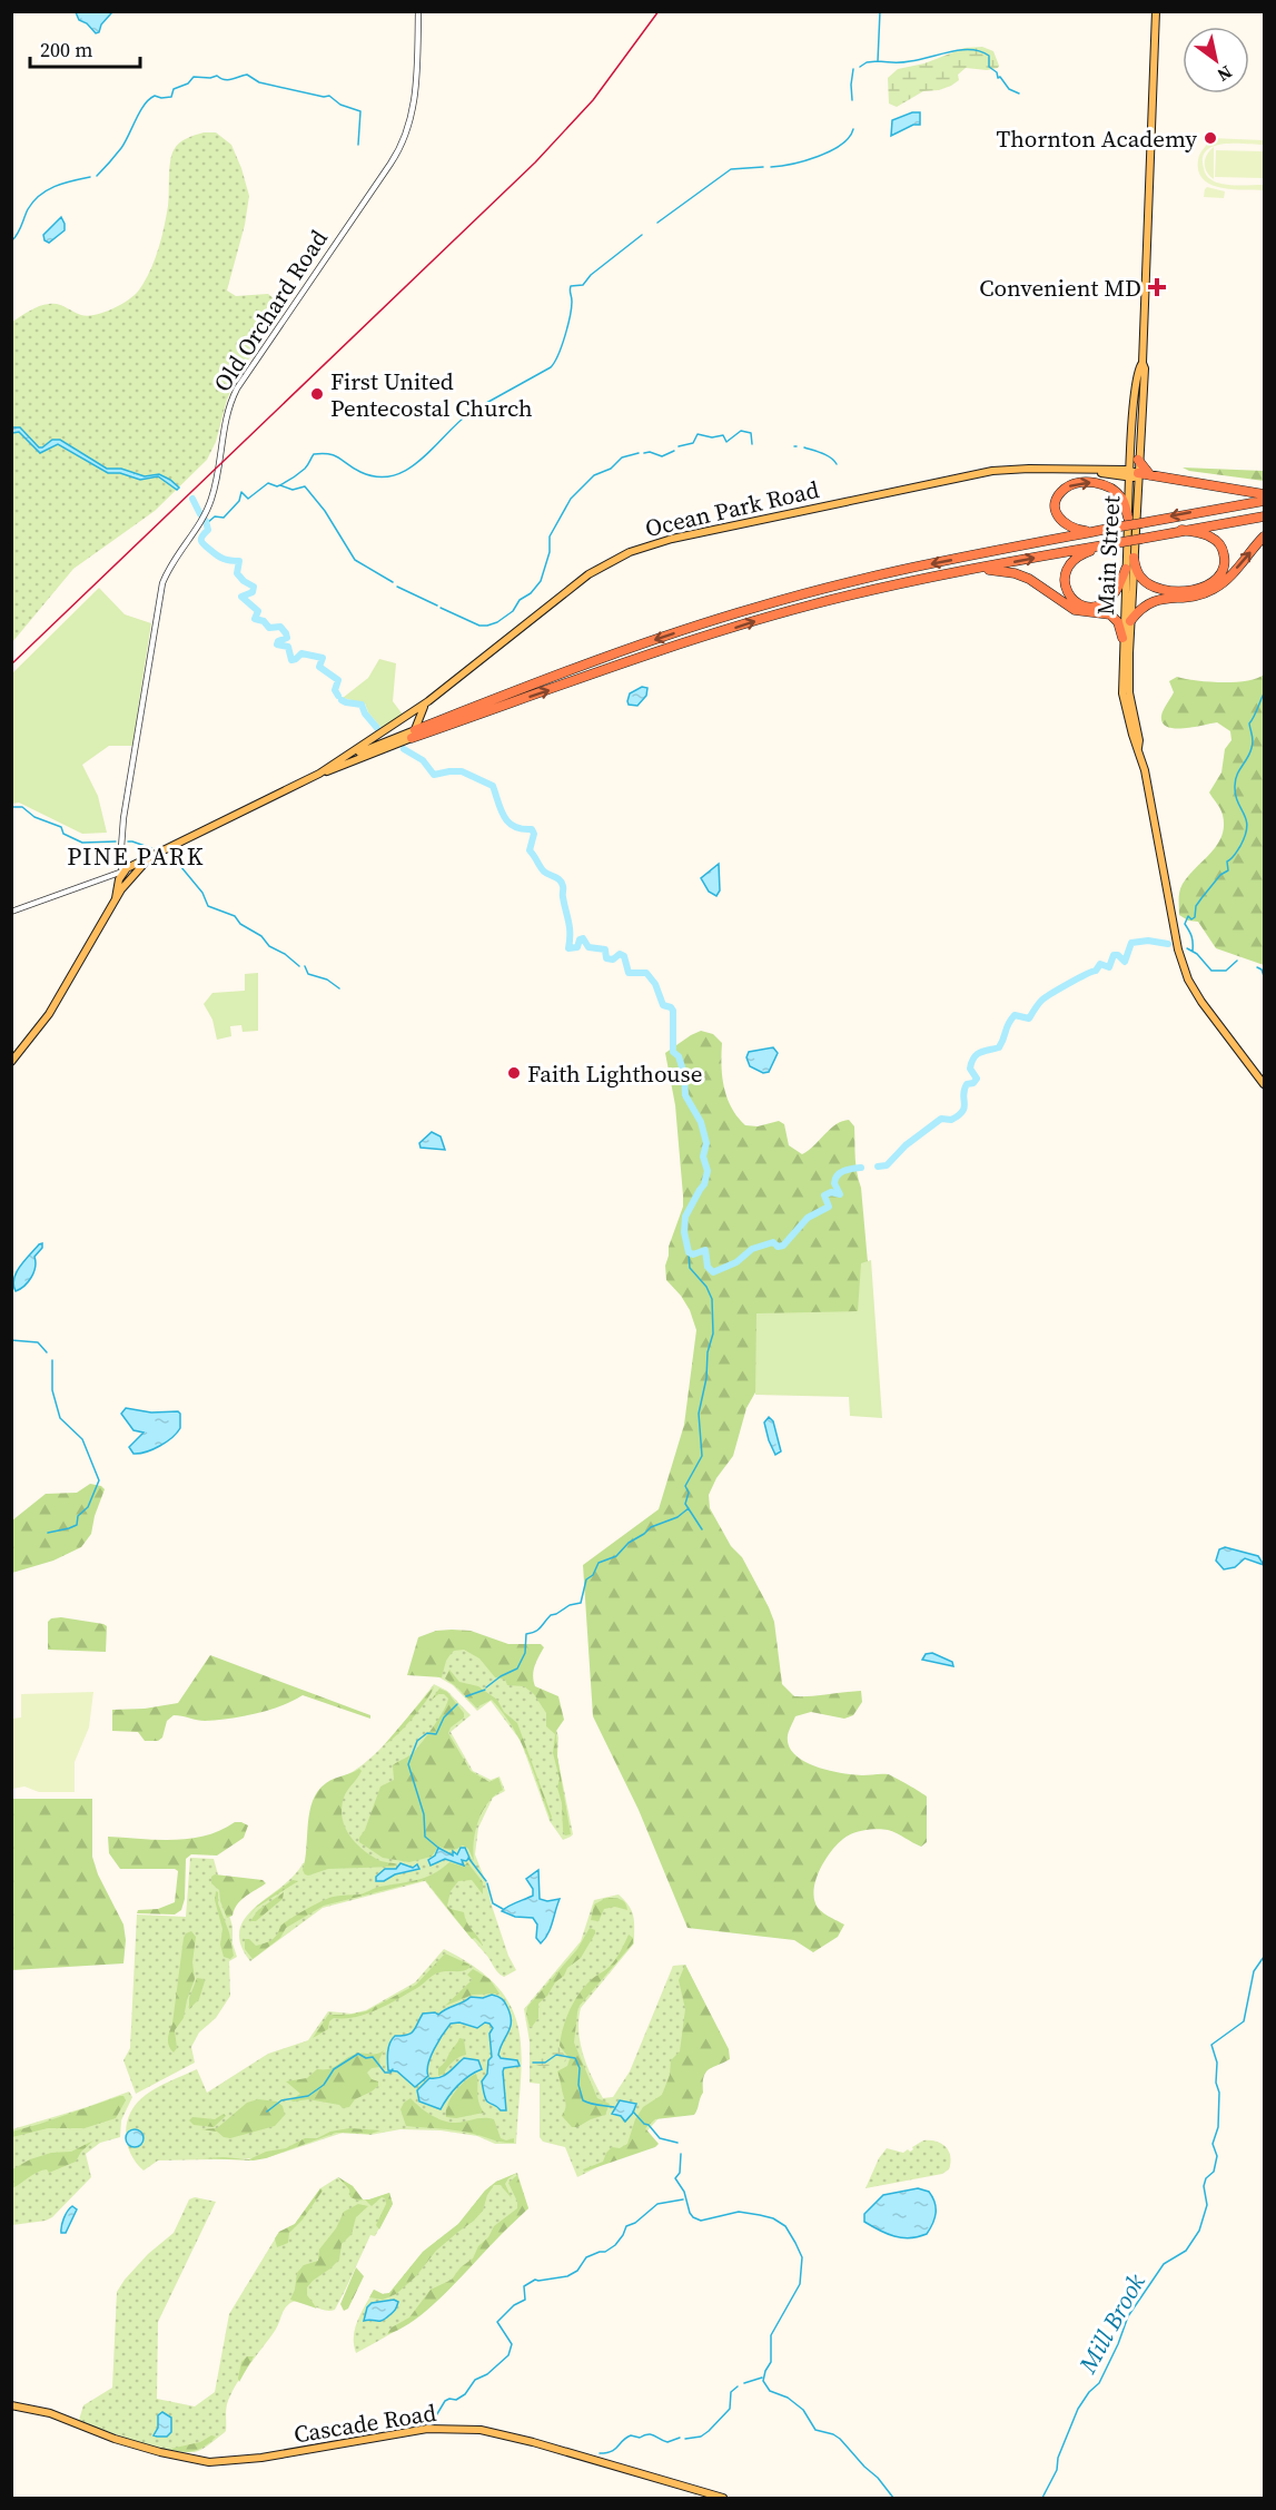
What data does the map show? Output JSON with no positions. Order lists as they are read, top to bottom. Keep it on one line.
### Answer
{"streets":{"main road":["Ocean Park Road","Main Street","Cascade Road"],"street":["Old Orchard Road"]},"crossings":[["Old Orchard Road","Ocean Park Road"],["Ocean Park Road","Main Street"]],"districts":["PINE PARK"],"water":["Mill Brook"],"places":{"other":["Thornton Academy","First United Pentecostal Church","Faith Lighthouse"],"health":["Convenient MD"]},"scale_bar":"200 m","north":"bottom right"}
